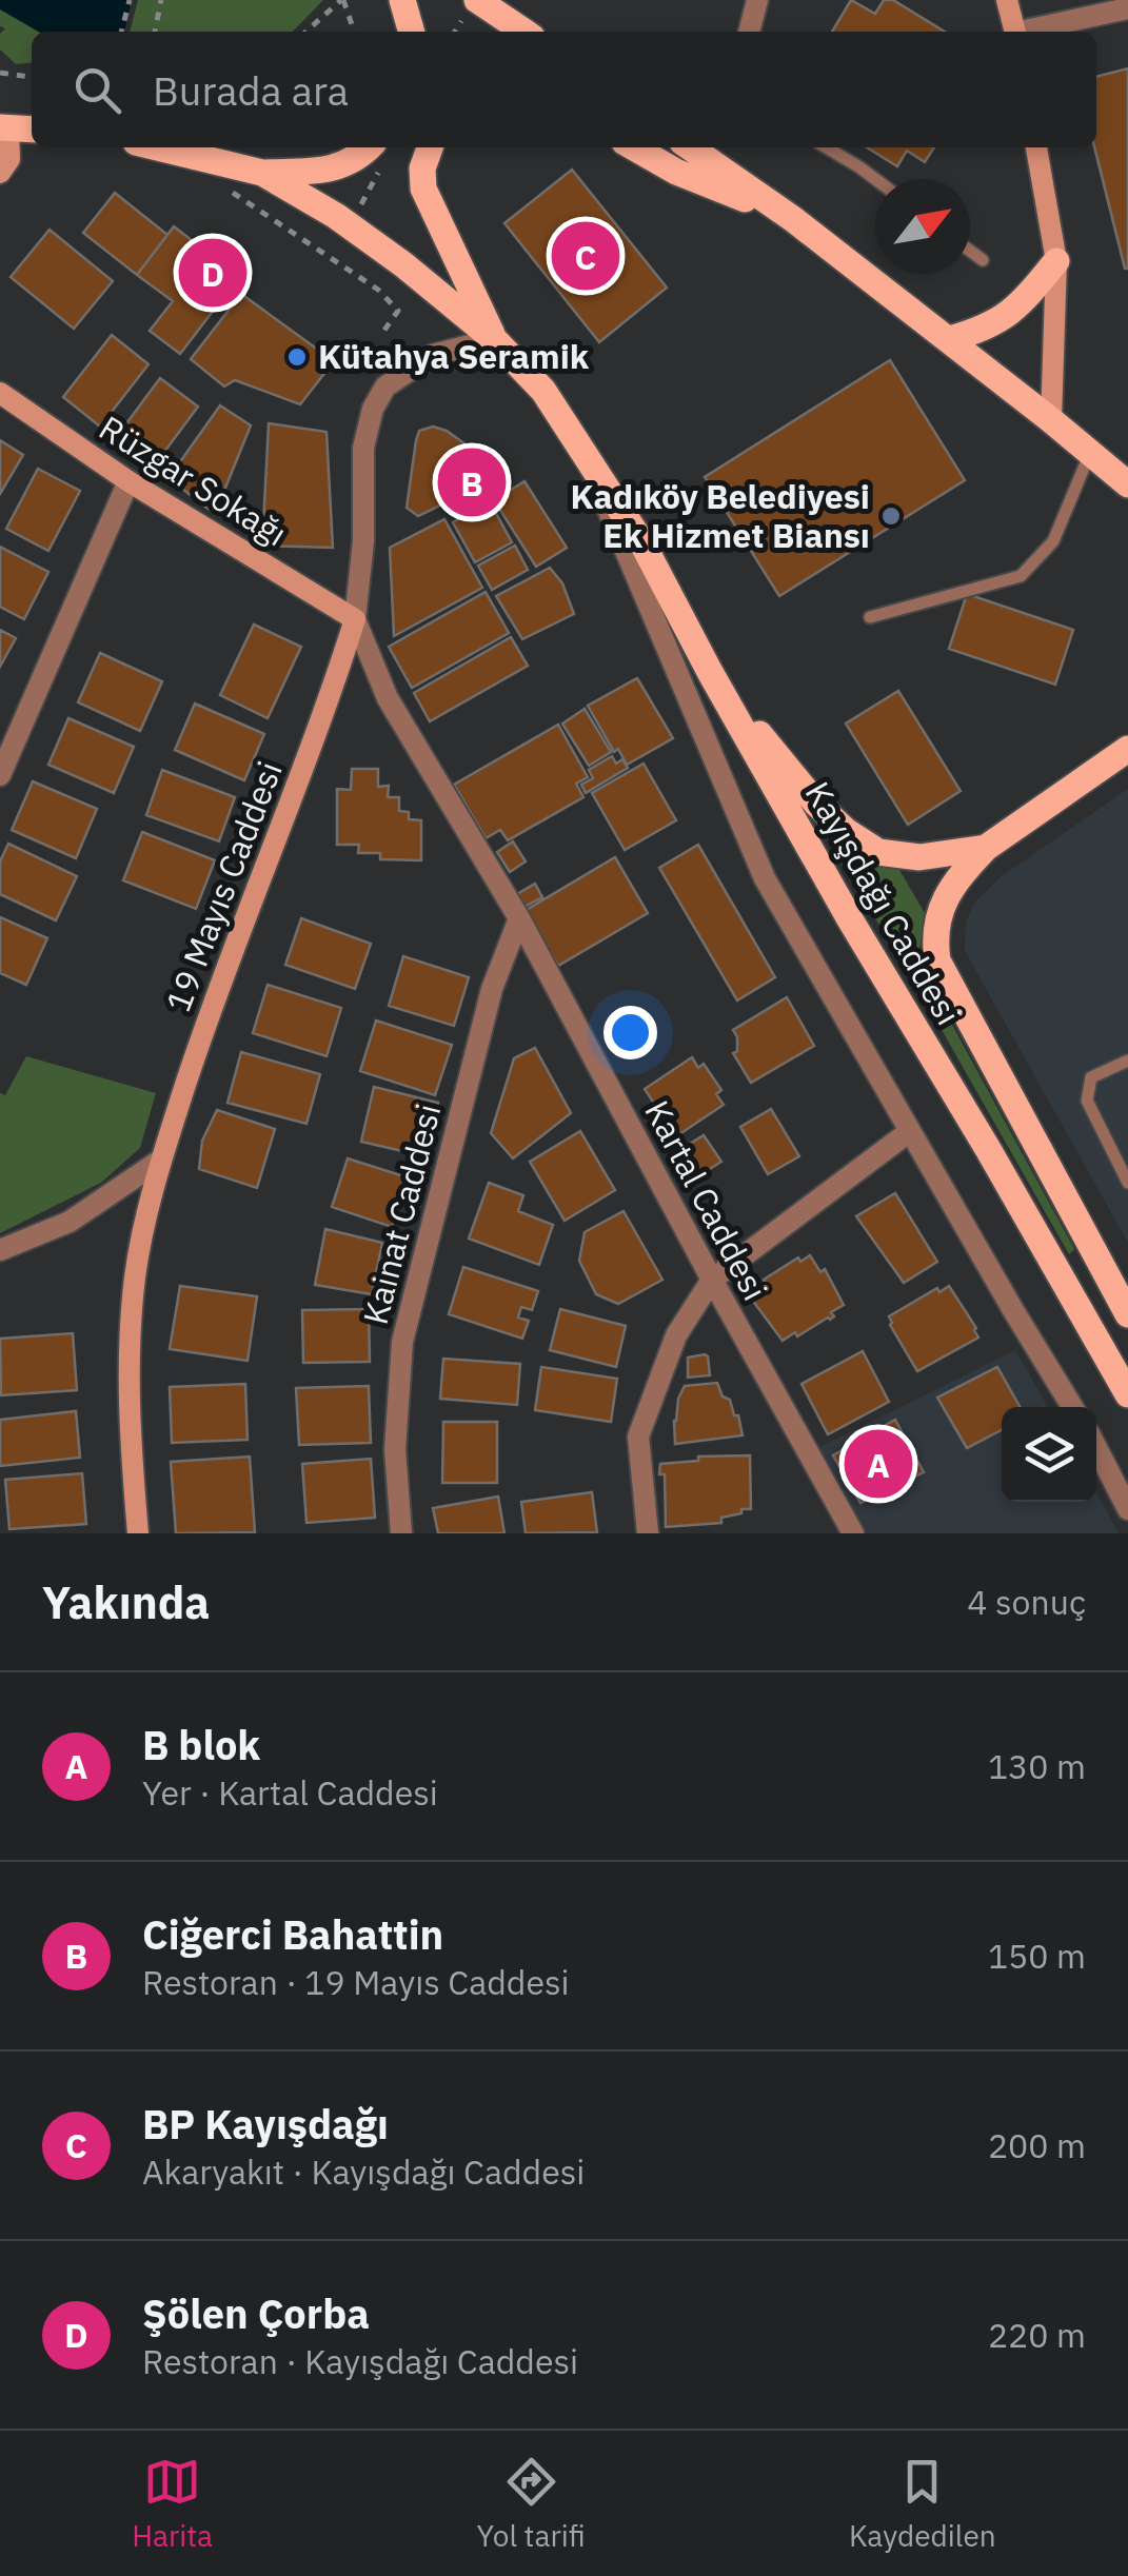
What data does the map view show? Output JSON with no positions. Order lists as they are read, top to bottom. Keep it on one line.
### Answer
{"streets":{"main road":["Kayışdağı Caddesi"],"street":["Rüzgar Sokağı","19 Mayıs Caddesi","Kartal Caddesi","Kainat Caddesi"]},"crossings":[["Rüzgar Sokağı","19 Mayıs Caddesi"],["Rüzgar Sokağı","Kartal Caddesi"],["19 Mayıs Caddesi","Kayışdağı Caddesi"],["19 Mayıs Caddesi","Kartal Caddesi"],["Kartal Caddesi","Kainat Caddesi"]],"places":["Kütahya Seramik","Kadıköy Belediyesi Ek Hizmet Biansı"],"north":"top right","page":{"search":"Burada ara","pins":["C","D","B","A"],"heading":["Yakında","4 sonuç"],"list":[{"mark":"A","name":"B blok","note":"Yer · Kartal Caddesi","value":"130 m"},{"mark":"B","name":"Ciğerci Bahattin","note":"Restoran · 19 Mayıs Caddesi","value":"150 m"},{"mark":"C","name":"BP Kayışdağı","note":"Akaryakıt · Kayışdağı Caddesi","value":"200 m"},{"mark":"D","name":"Şölen Çorba","note":"Restoran · Kayışdağı Caddesi","value":"220 m"}],"nav":["Harita","Yol tarifi","Kaydedilen"]}}
